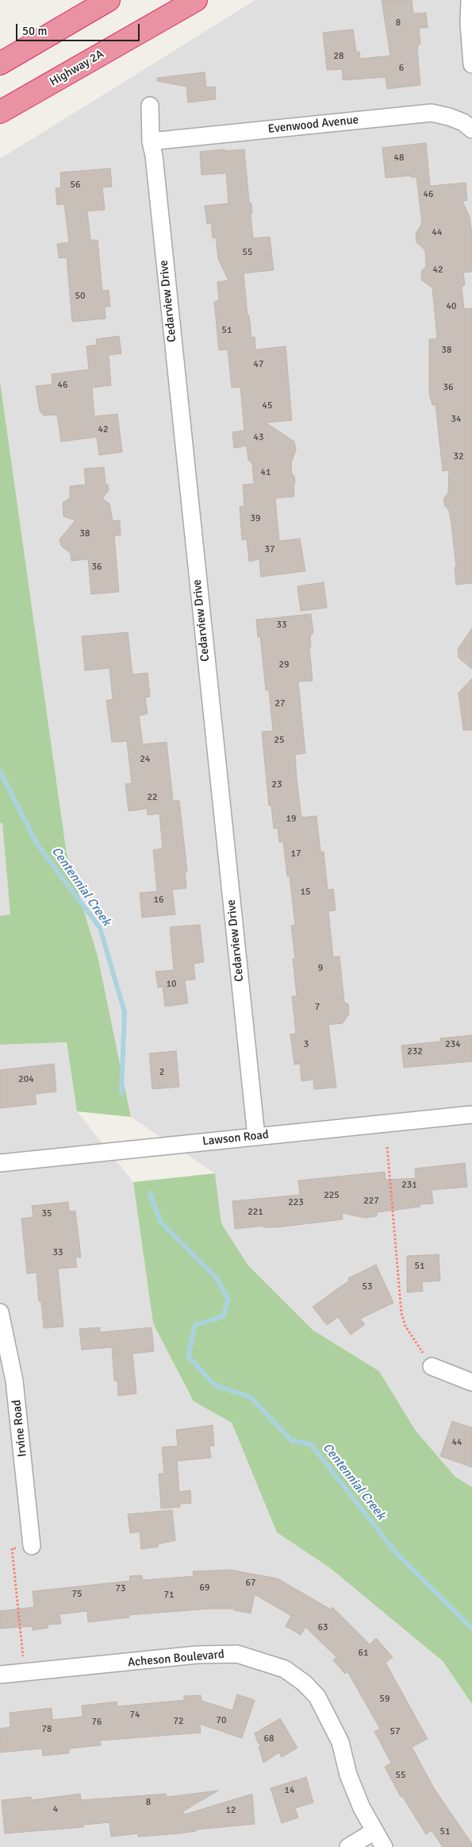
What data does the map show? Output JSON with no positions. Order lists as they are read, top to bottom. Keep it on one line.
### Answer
{"streets":{"highway":["Highway 2A"],"street":["Evenwood Avenue","Cedarview Drive","Lawson Road","Irvine Road","Acheson Boulevard"]},"crossings":[["Evenwood Avenue","Cedarview Drive"],["Cedarview Drive","Lawson Road"]],"water":["Centennial Creek"],"house_numbers":["8","28","6","48","56","46","44","55","42","50","40","51","38","47","46","36","45","34","42","43","32","41","39","38","37","36","33","29","27","25","24","23","22","19","17","15","16","9","10","7","3","234","232","2","204","231","225","227","223","221","35","33","51","53","44","67","69","73","75","71","63","61","59","74","70","72","76","78","57","68","55","14","8","4","12","51"],"scale_bar":"50 m"}
